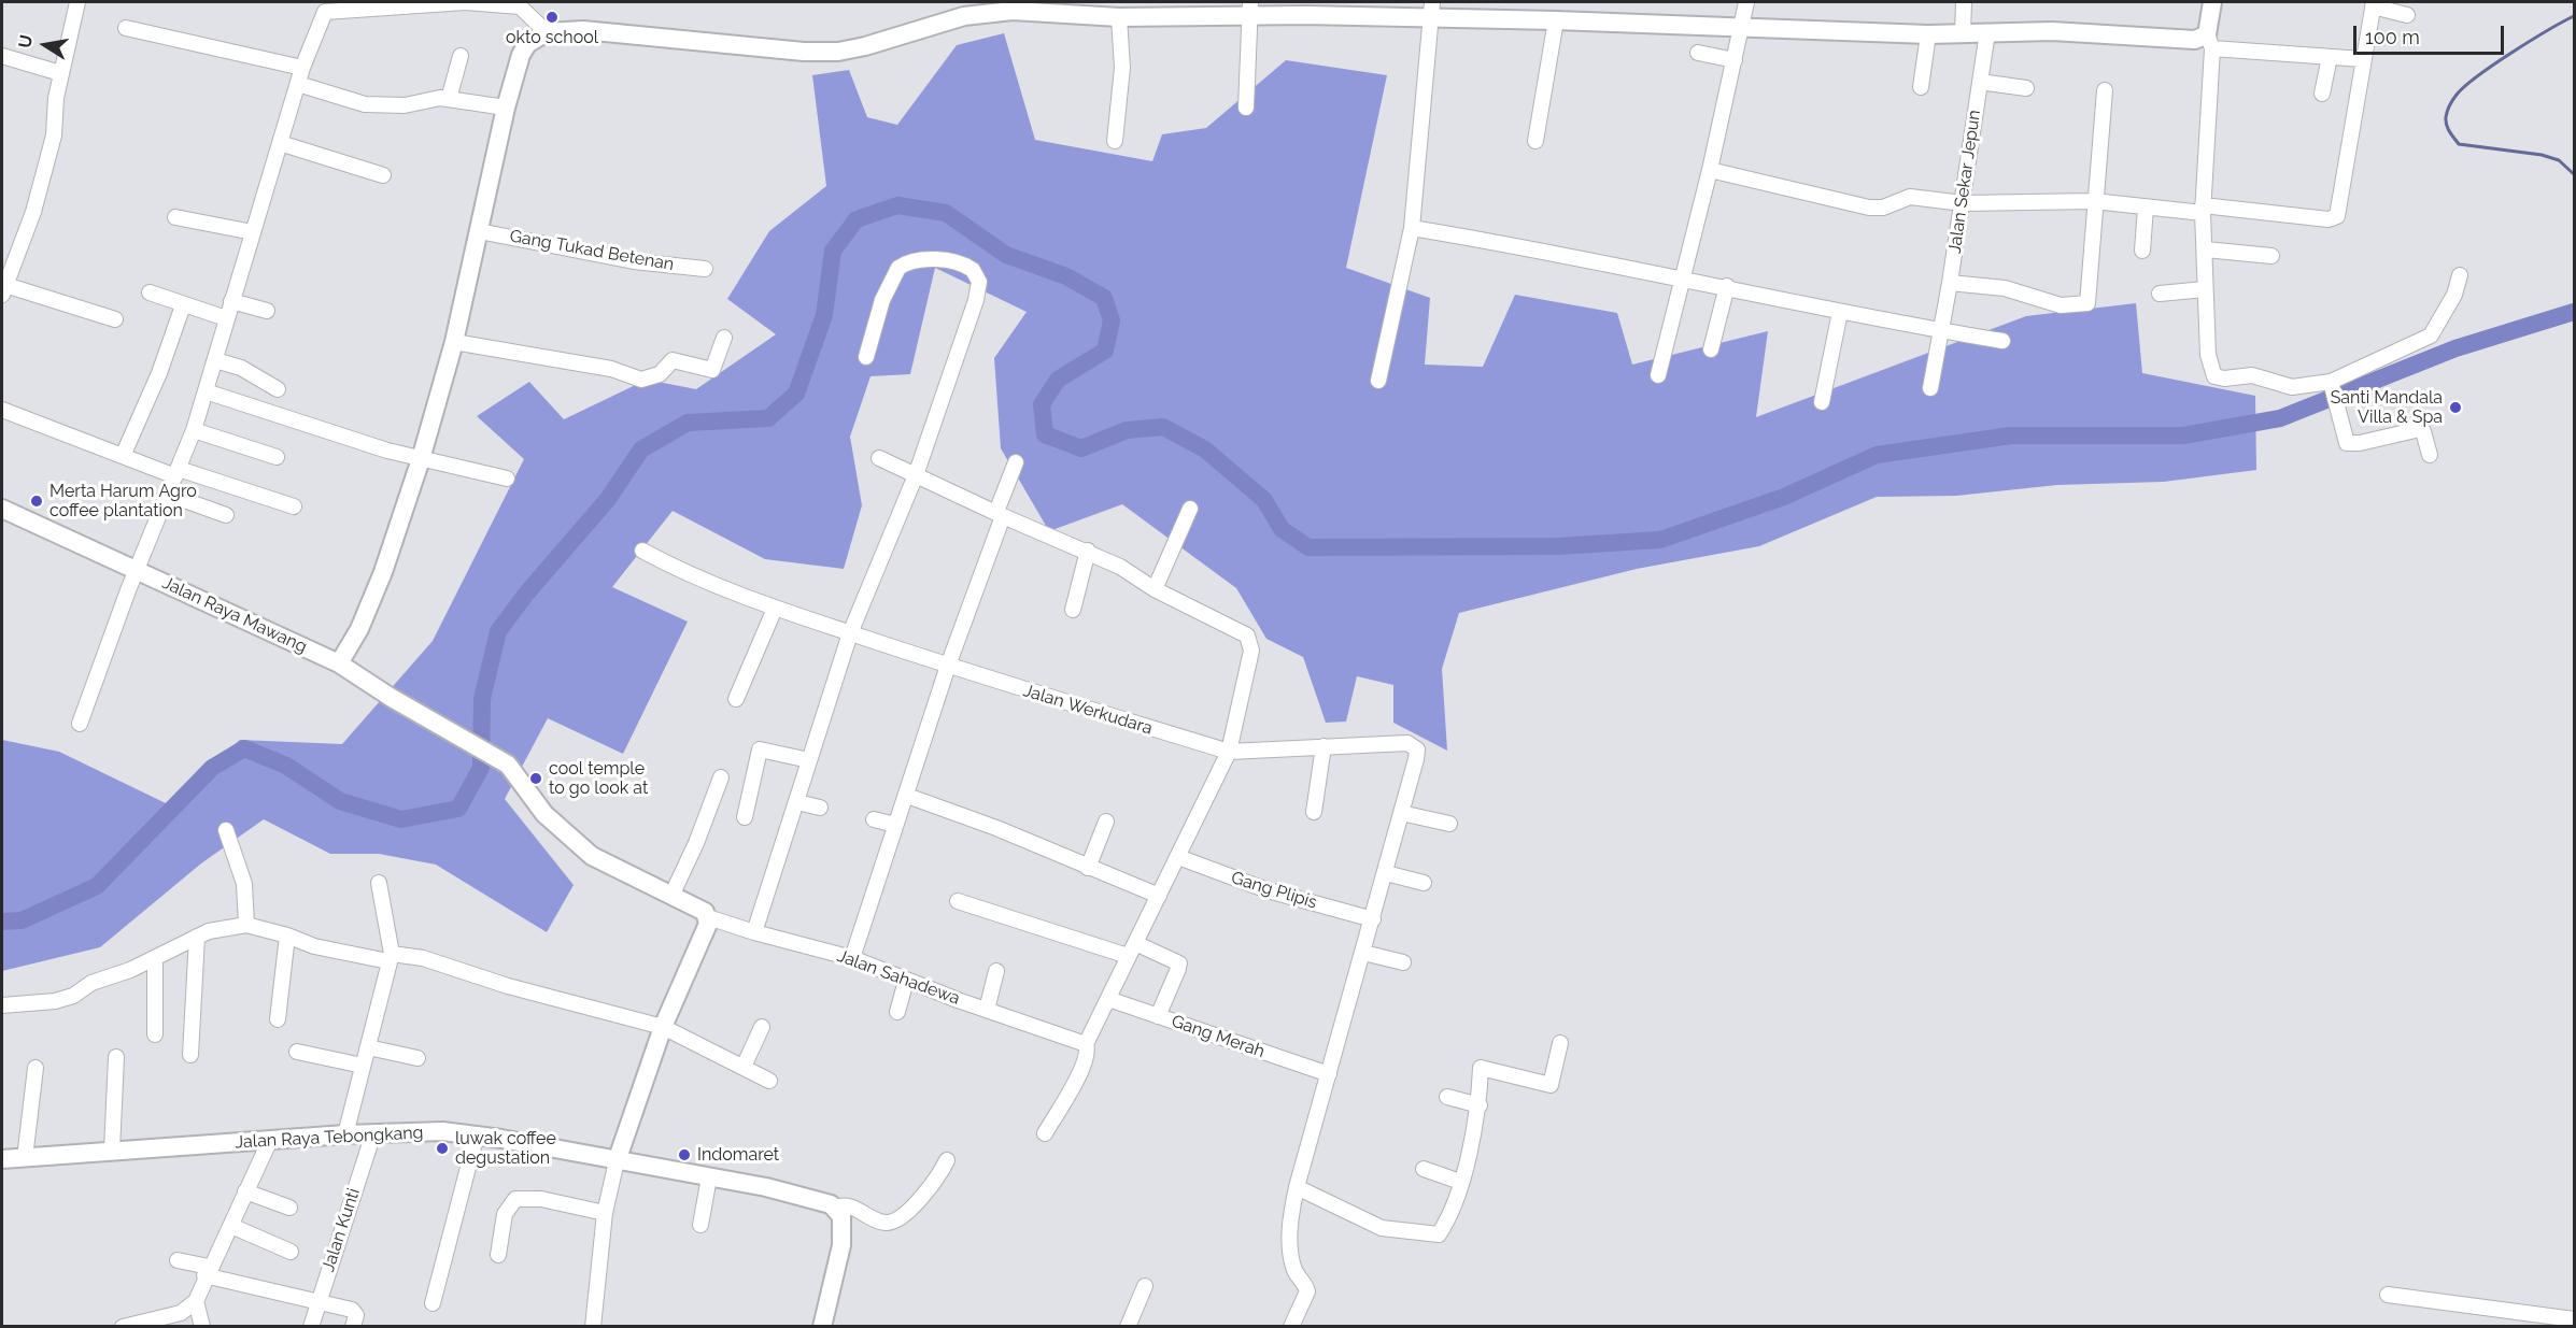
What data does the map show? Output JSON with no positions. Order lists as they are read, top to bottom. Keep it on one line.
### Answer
{"streets":{"main road":["Jalan Raya Mawang","Jalan Raya Tebongkang"],"street":["Jalan Sekar Jepun","Gang Tukad Betenan","Jalan Werkudara","Gang Plipis","Jalan Sahadewa","Gang Merah","Jalan Kunti"]},"crossings":[["Jalan Raya Mawang","Jalan Sahadewa"],["Jalan Raya Tebongkang","Jalan Kunti"]],"places":["okto school","Santi Mandala Villa & Spa","Merta Harum Agro coffee plantation","cool temple to go look at","luwak coffee degustation","Indomaret"],"scale_bar":"100 m","north":"left"}
